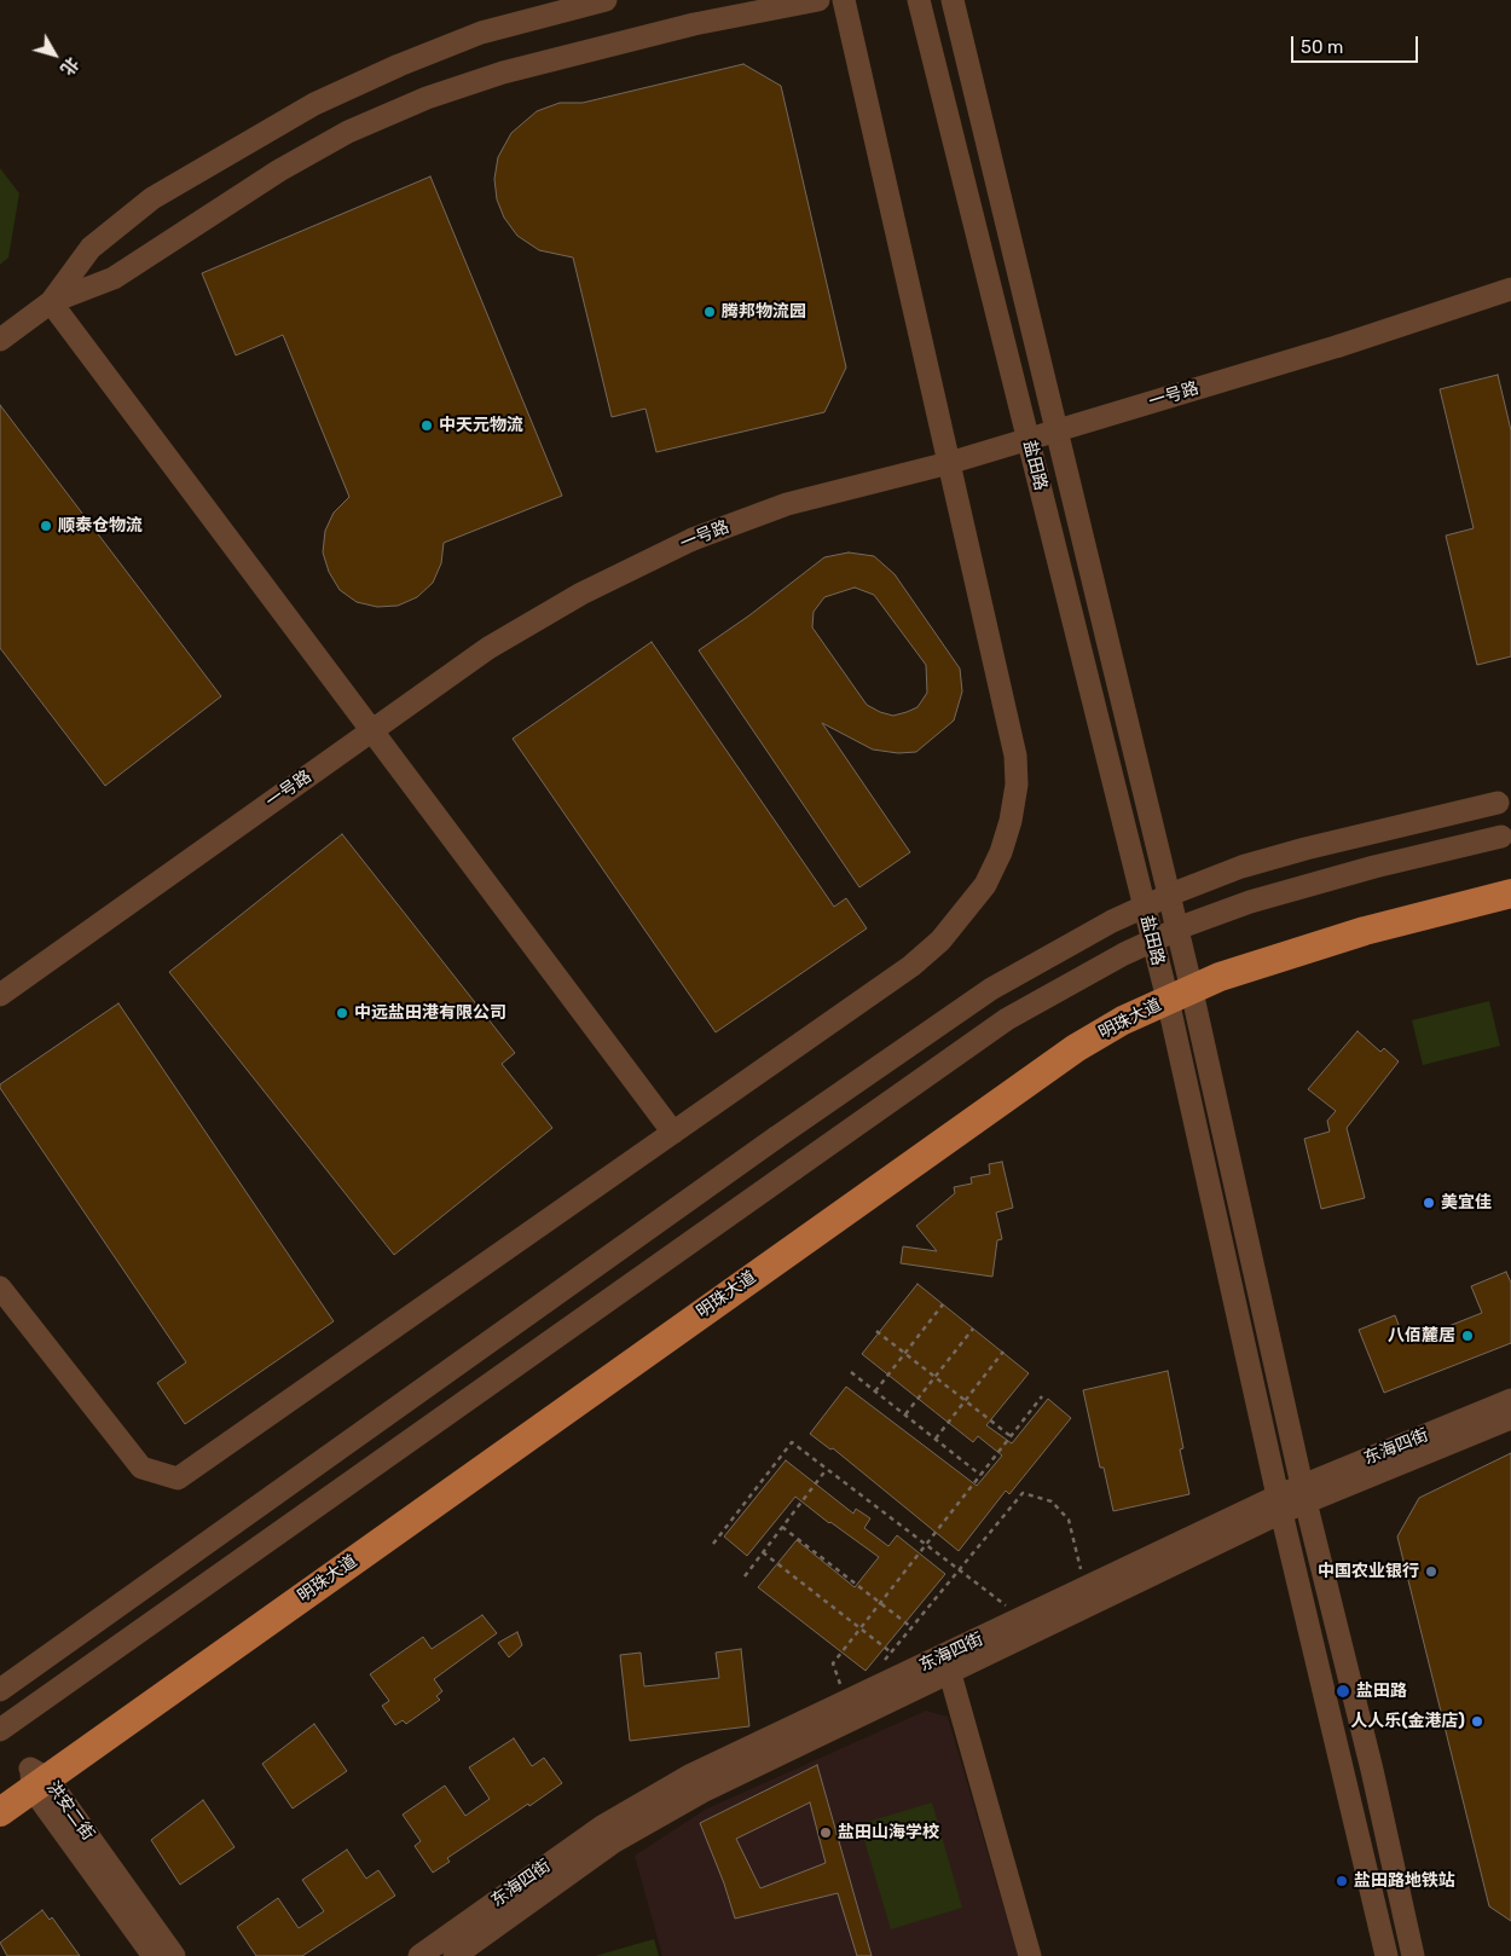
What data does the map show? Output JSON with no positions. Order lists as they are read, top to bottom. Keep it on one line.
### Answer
{"streets":{"main road":["明珠大道"],"street":["一号路","盐田路","东海四街","洪安二街"]},"crossings":[["盐田路","明珠大道"],["盐田路","东海四街"],["明珠大道","洪安二街"]],"places":["腾邦物流园","中天元物流","顺泰仓物流","中远盐田港有限公司","美宜佳","八佰麓居","中国农业银行","盐田路","人人乐(金港店)","盐田山海学校","盐田路地铁站"],"scale_bar":"50 m","north":"bottom right"}
